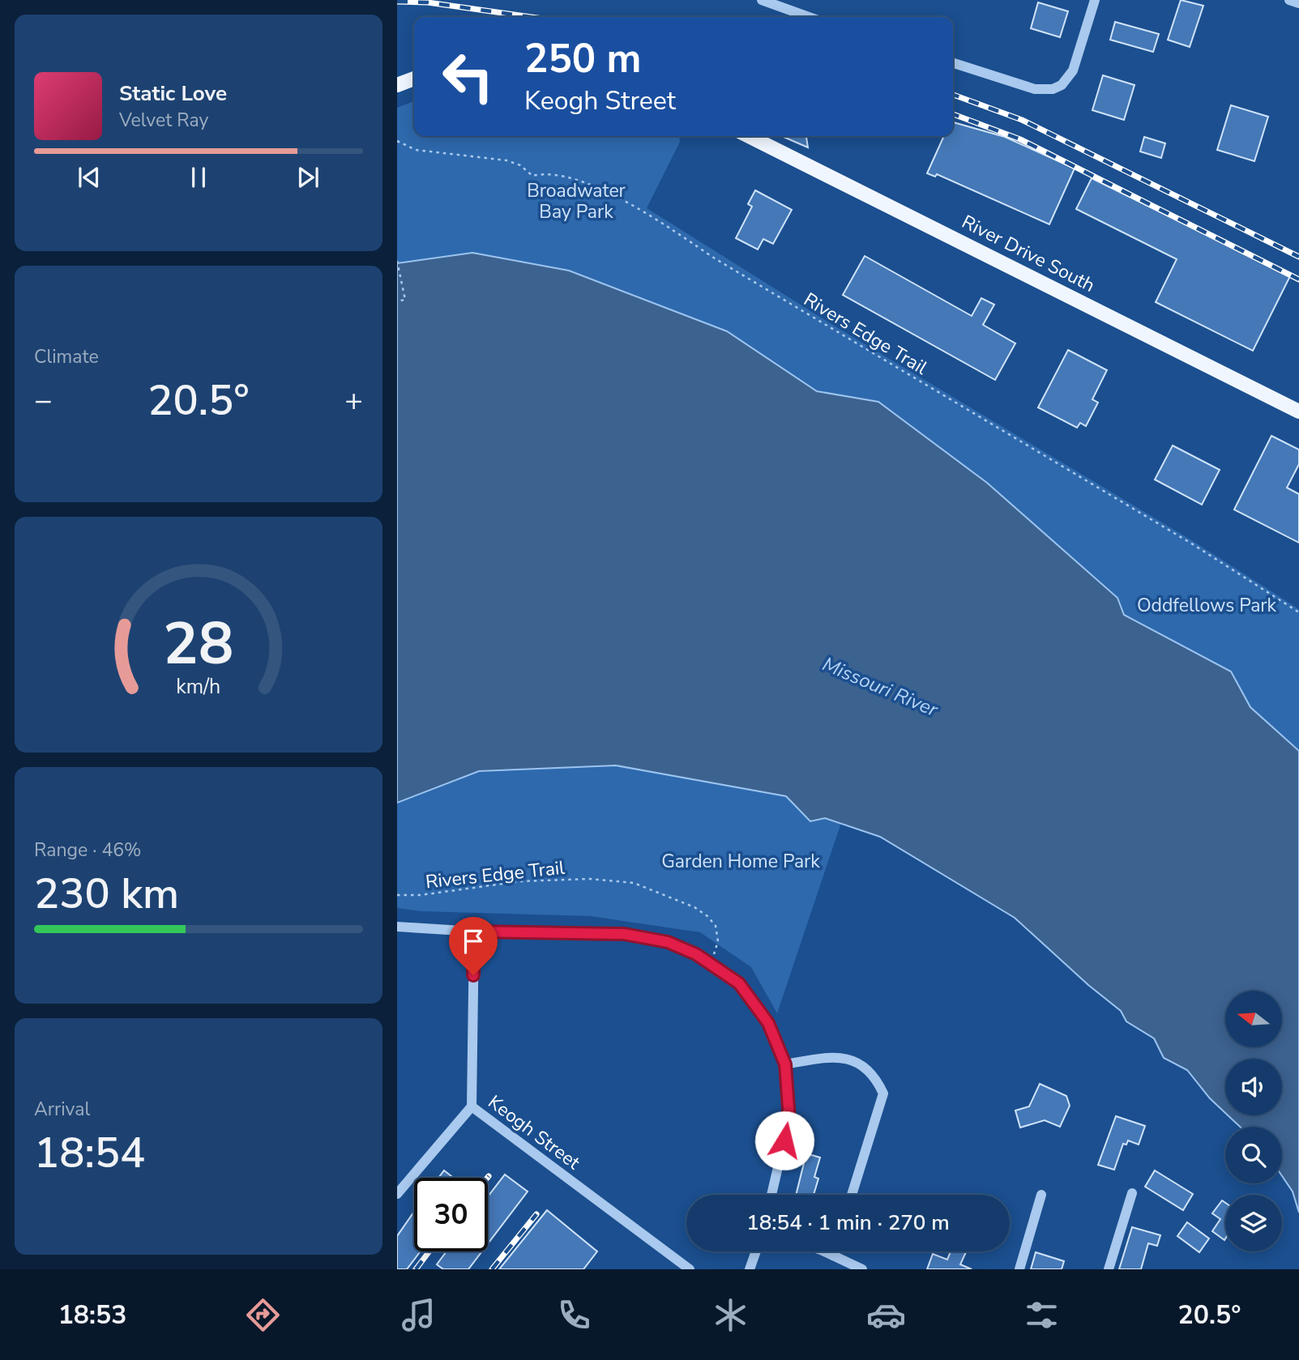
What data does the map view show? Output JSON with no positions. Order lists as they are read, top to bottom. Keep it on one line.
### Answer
{"streets":{"main road":["River Drive South"],"street":["Keogh Street"],"path":["Rivers Edge Trail"]},"water":["Missouri River"],"parks":["Broadwater Bay Park","Oddfellows Park","Garden Home Park"],"north":"left","page":{"turn":["250 m","Keogh Street"],"song":["Static Love","Velvet Ray"],"tile":["Climate",["Range · 46%","230 km"],["Arrival","18:54"]],"heat":["−","20.5°","+"],"limit":"30","trip":"18:54 · 1 min · 270 m","tabs":["18:53","20.5°"],"gauge":["28","km/h"]}}
